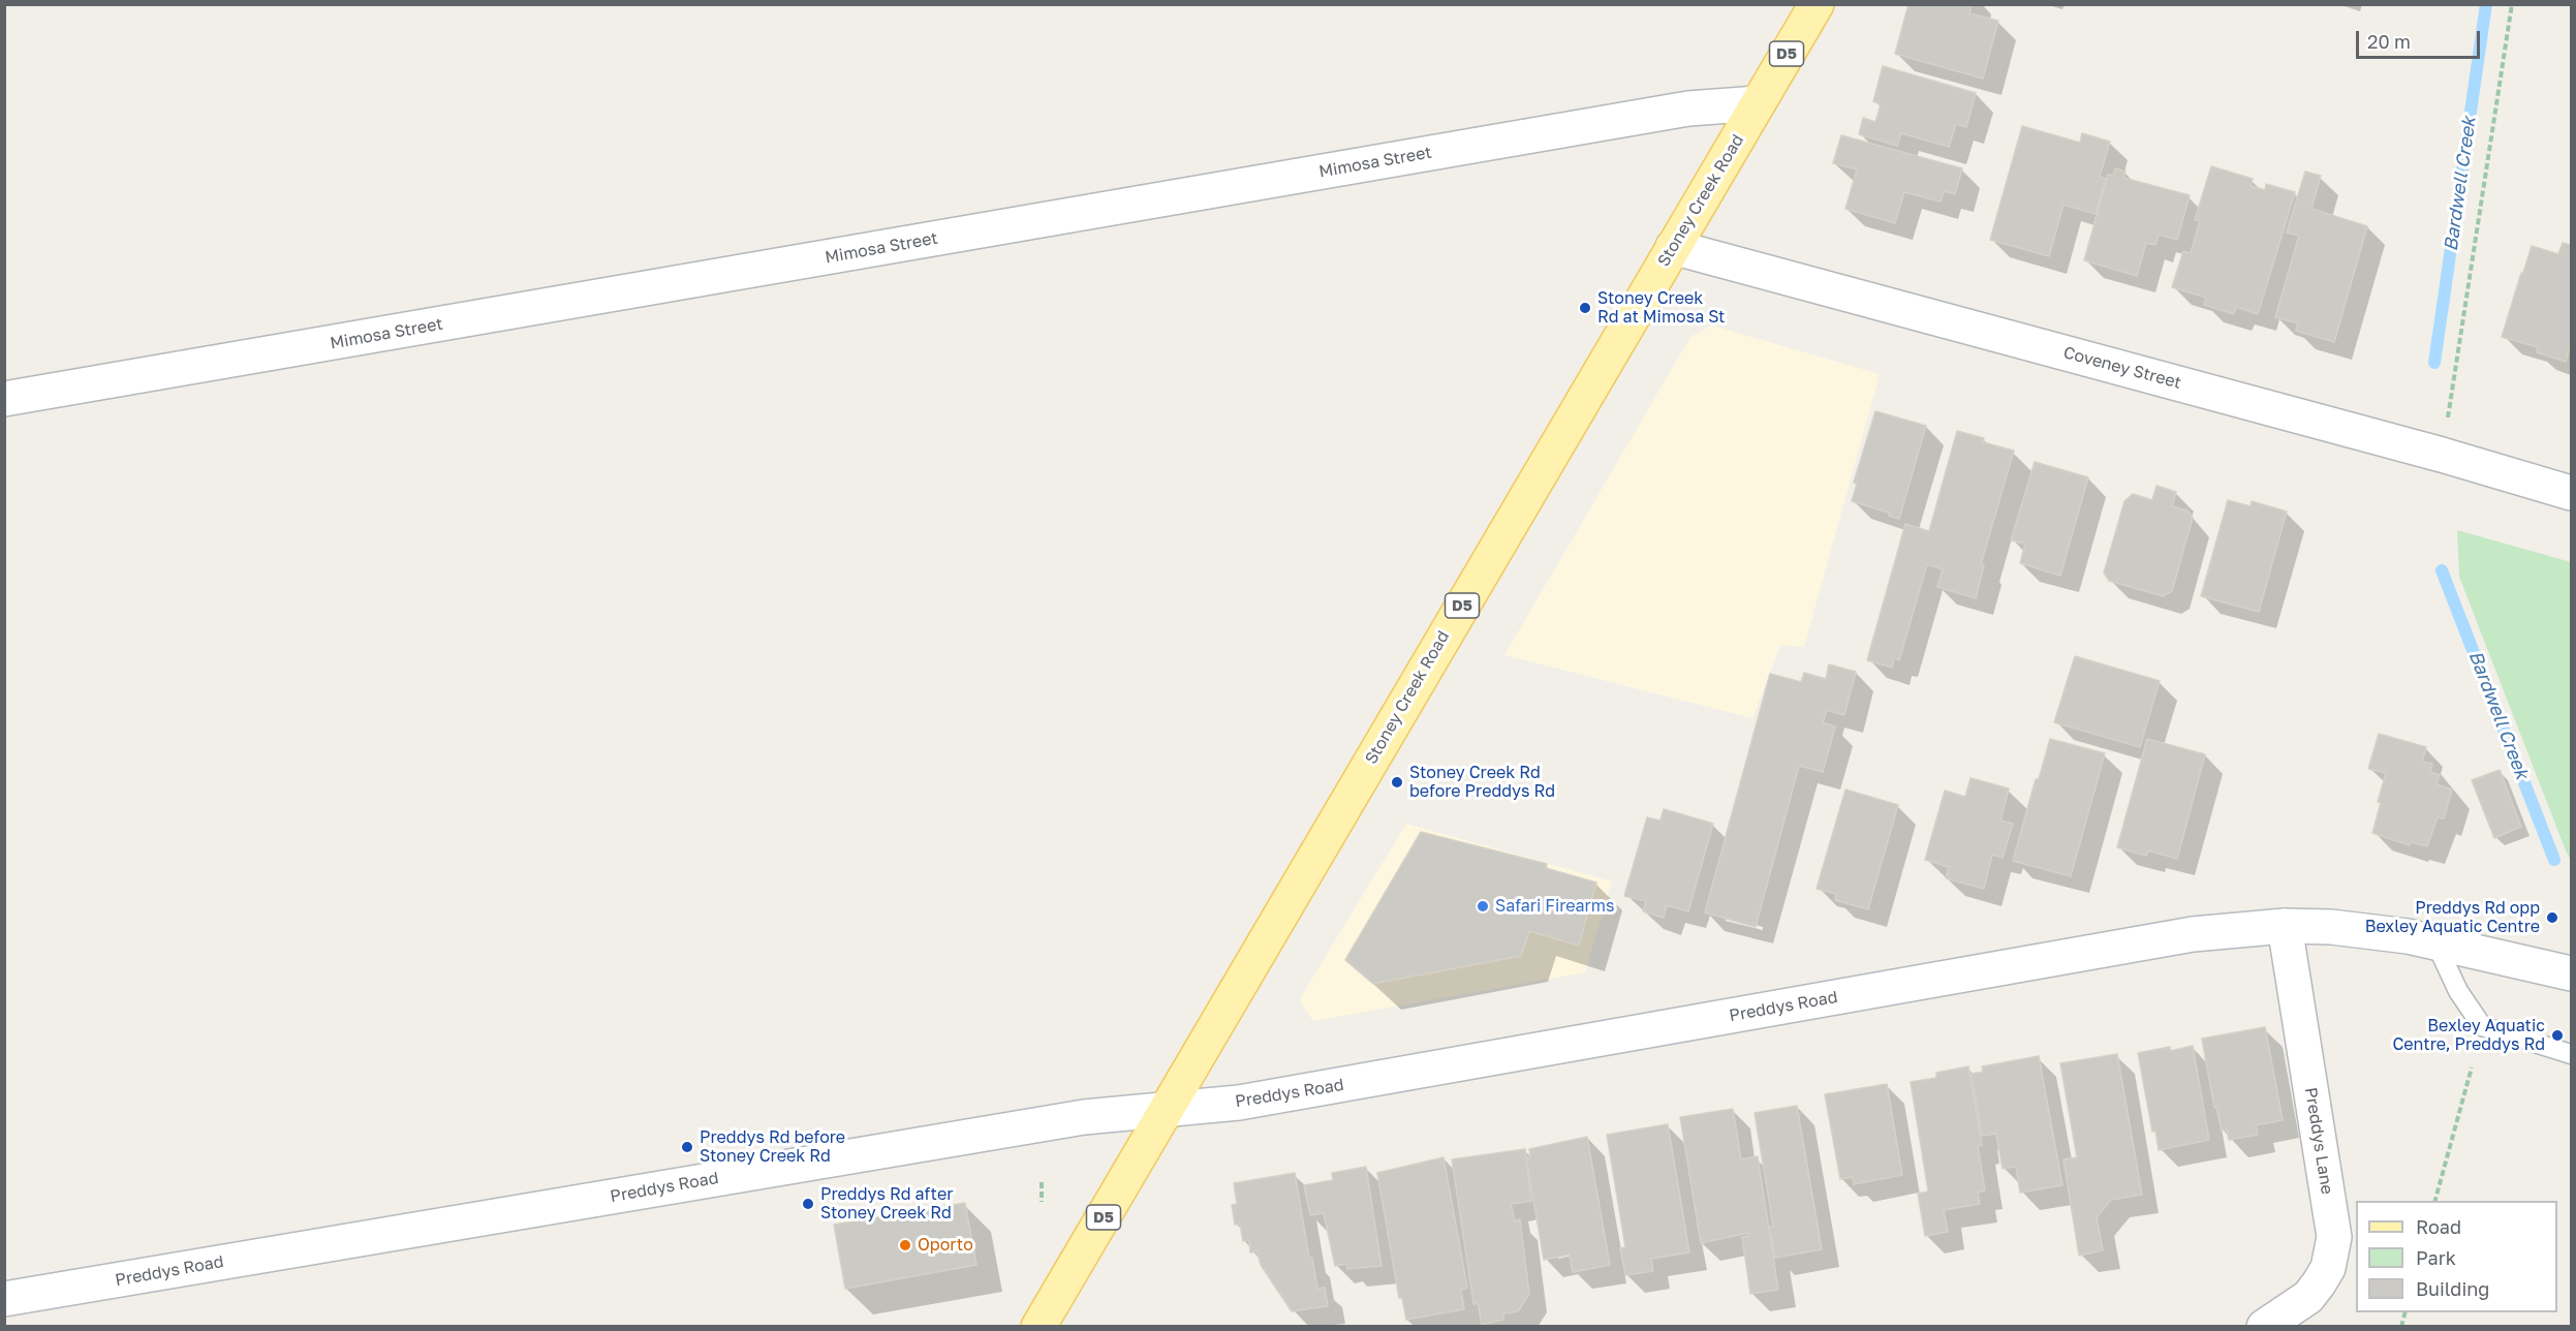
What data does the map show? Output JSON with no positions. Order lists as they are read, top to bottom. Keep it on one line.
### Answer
{"streets":{"main road":["D5","Stoney Creek Road"],"street":["Mimosa Street","Coveney Street","Preddys Road","Preddys Lane"]},"crossings":[["Mimosa Street","Stoney Creek Road"],["Stoney Creek Road","Coveney Street"],["Stoney Creek Road","Preddys Road"],["Preddys Road","Preddys Lane"]],"water":["Bardwell Creek"],"places":["Stoney Creek Rd at Mimosa St","Stoney Creek Rd before Preddys Rd","Safari Firearms","Preddys Rd opp Bexley Aquatic Centre","Bexley Aquatic Centre, Preddys Rd","Preddys Rd before Stoney Creek Rd","Preddys Rd after Stoney Creek Rd","Oporto"],"legend":["Road","Park","Building"],"scale_bar":"20 m"}
